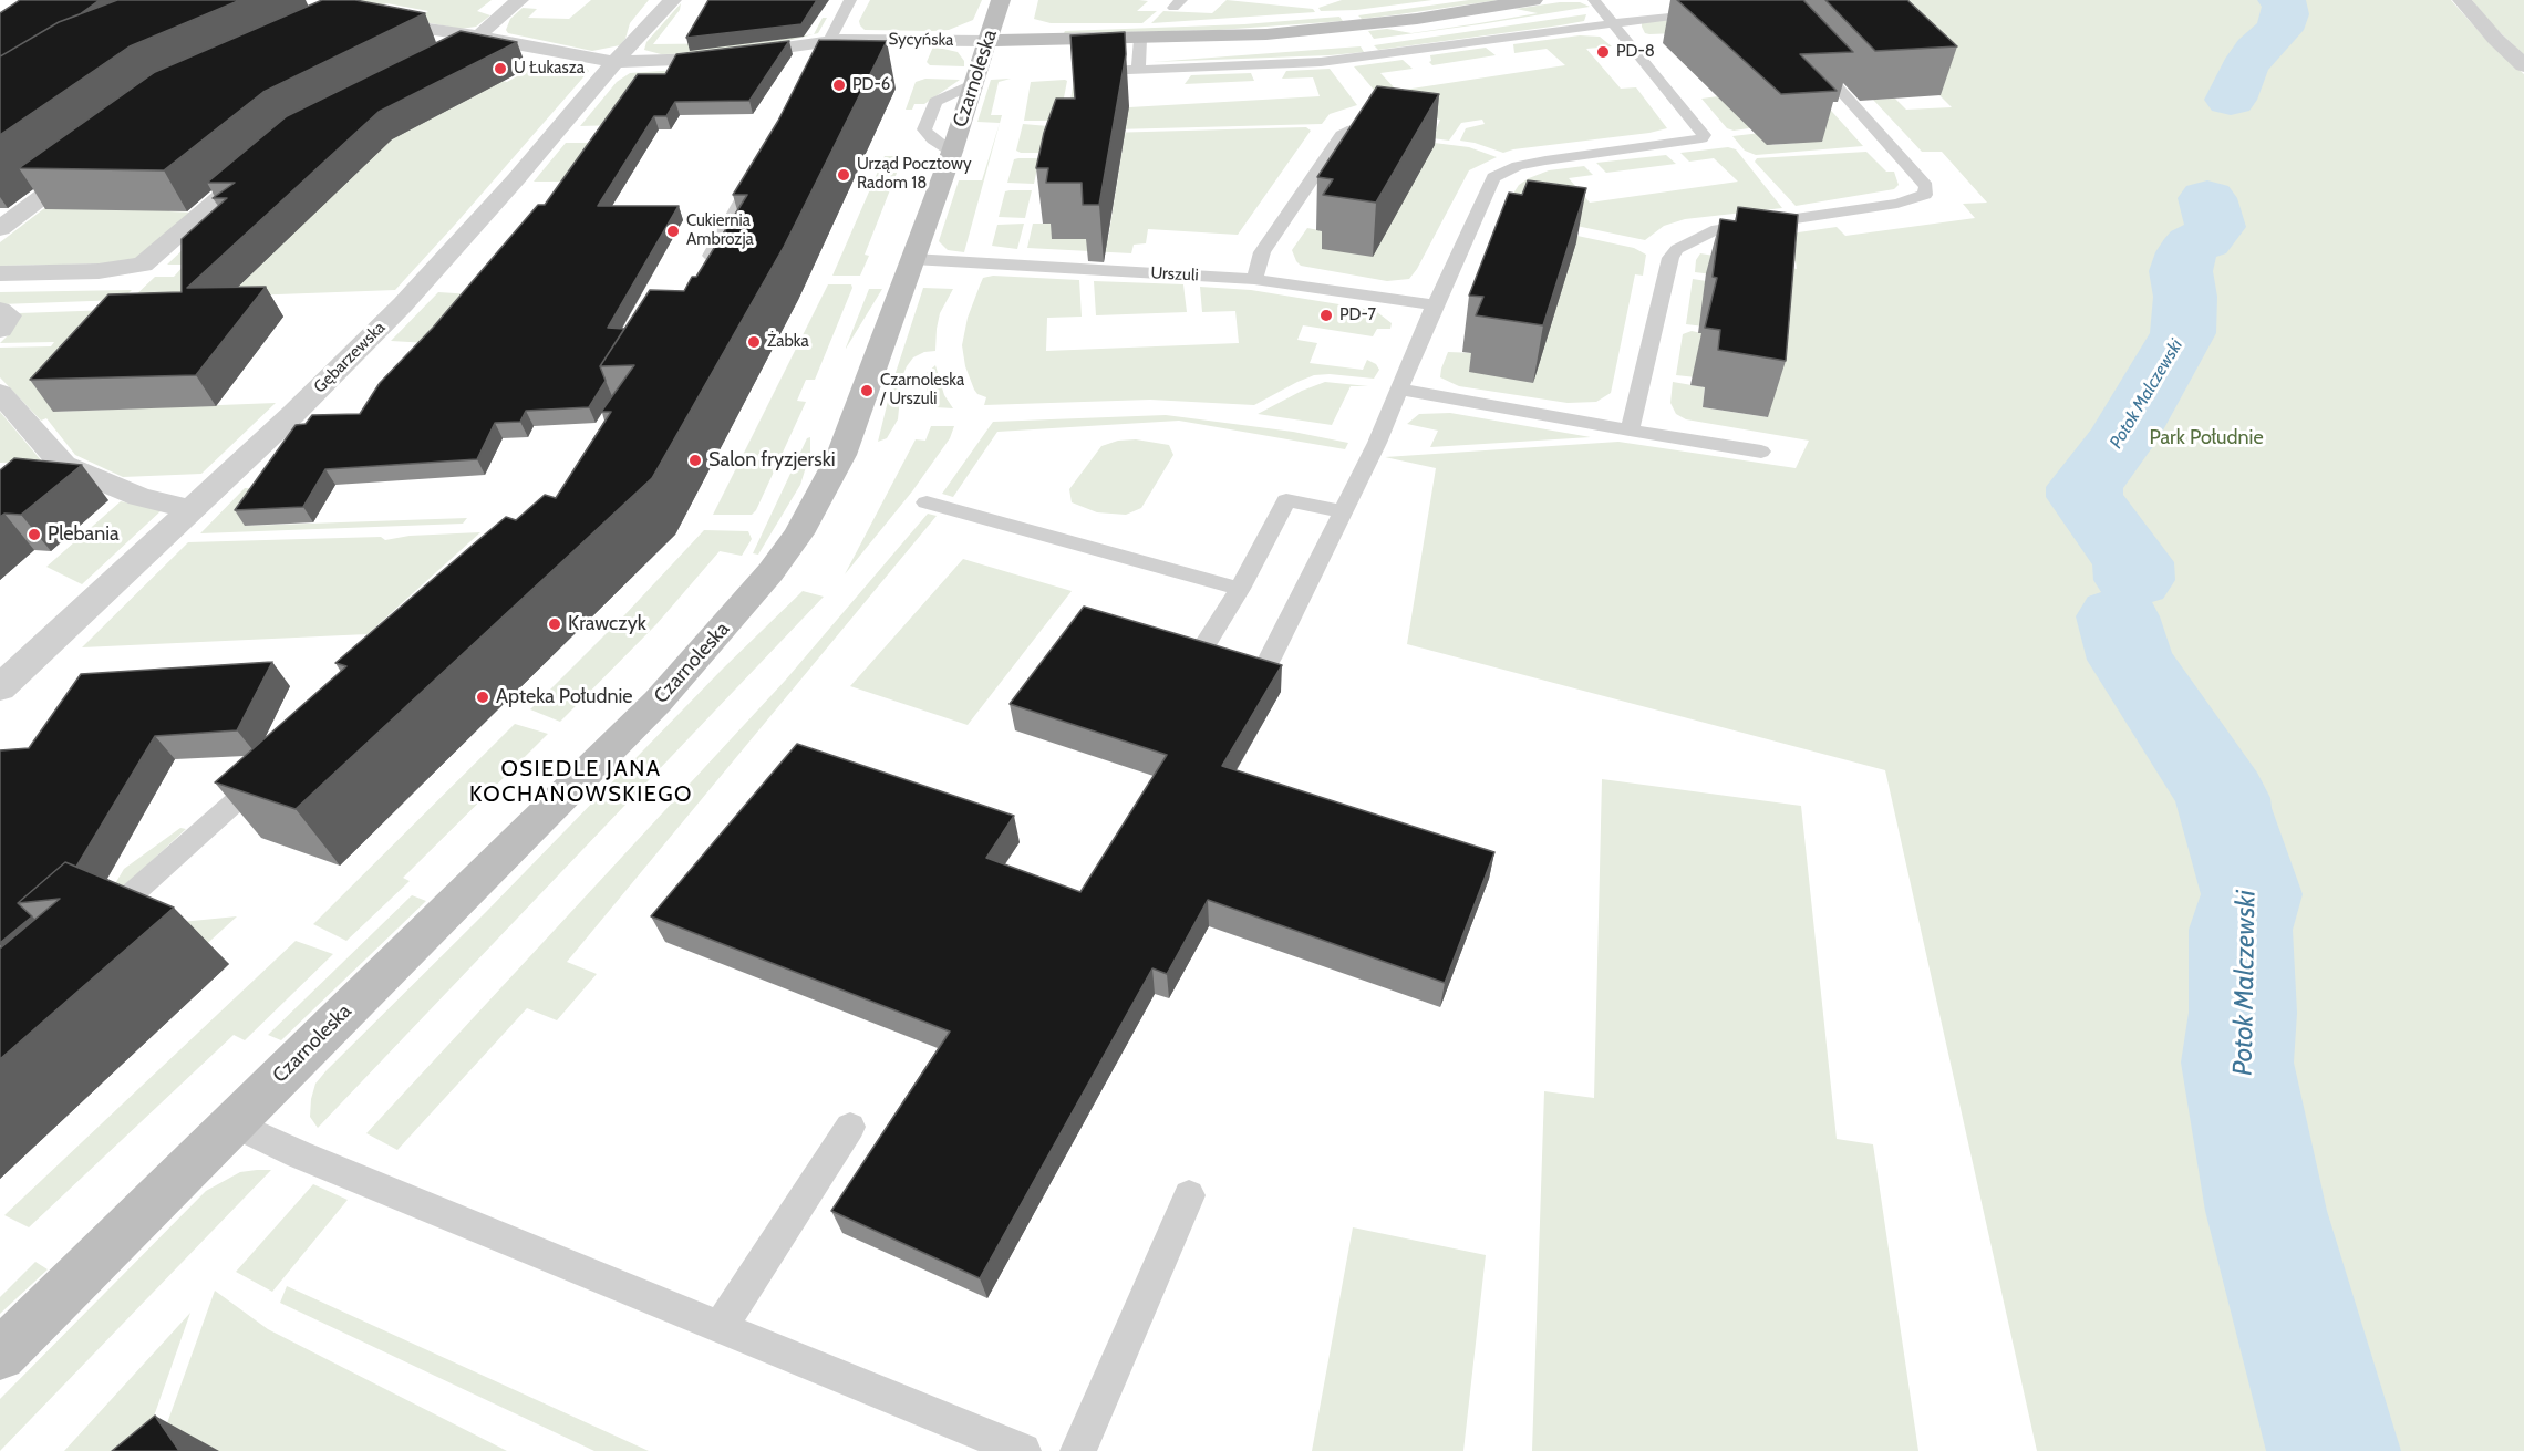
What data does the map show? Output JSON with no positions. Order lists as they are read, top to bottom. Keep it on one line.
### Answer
{"streets":{"street":["Sycyńska","Czarnoleska","Gębarzewska"],"lane":["Urszuli"]},"crossings":[["Sycyńska","Czarnoleska"],["Sycyńska","Gębarzewska"],["Czarnoleska","Urszuli"]],"districts":["OSIEDLE JANA KOCHANOWSKIEGO"],"water":["Potok Malczewski"],"parks":["Park Południe"],"places":["PD-8","U Łukasza","PD-6","Urząd Pocztowy Radom 18","Cukiernia Ambrozja","PD-7","Żabka","Czarnoleska / Urszuli","Salon fryzjerski","Plebania","Krawczyk","Apteka Południe"]}
